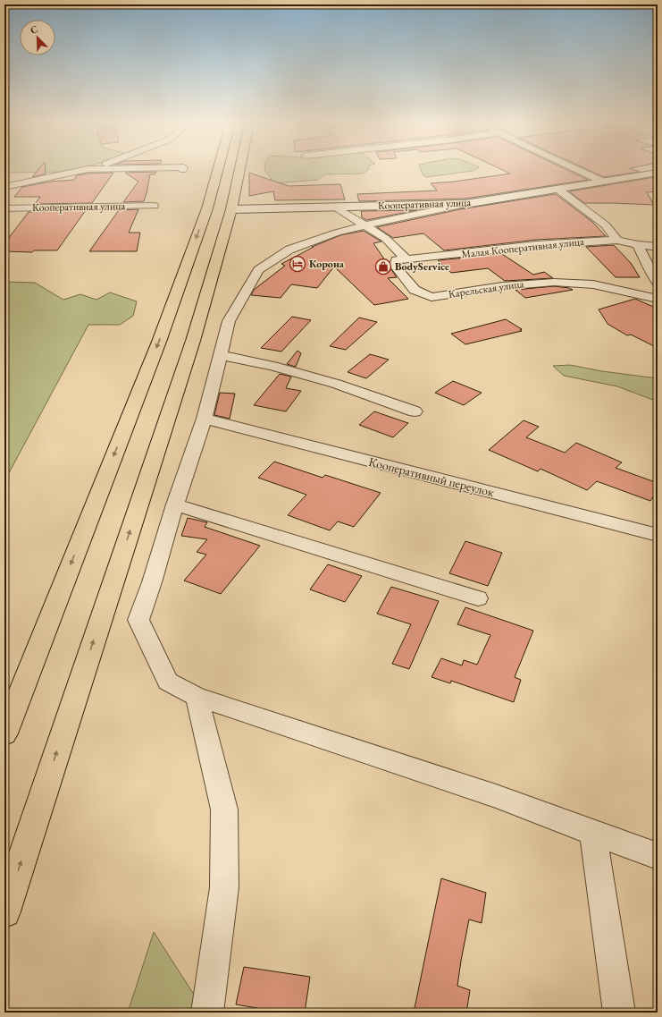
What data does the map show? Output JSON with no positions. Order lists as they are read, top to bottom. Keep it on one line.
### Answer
{"streets":{"street":["Кооперативная улица","Малая Кооперативная улица","Карельская улица","Кооперативный переулок"]},"crossings":[["Малая Кооперативная улица","Карельская улица"]],"places":{"hotel":["Корона"],"shop":["BodyService"]},"north":"top left"}
